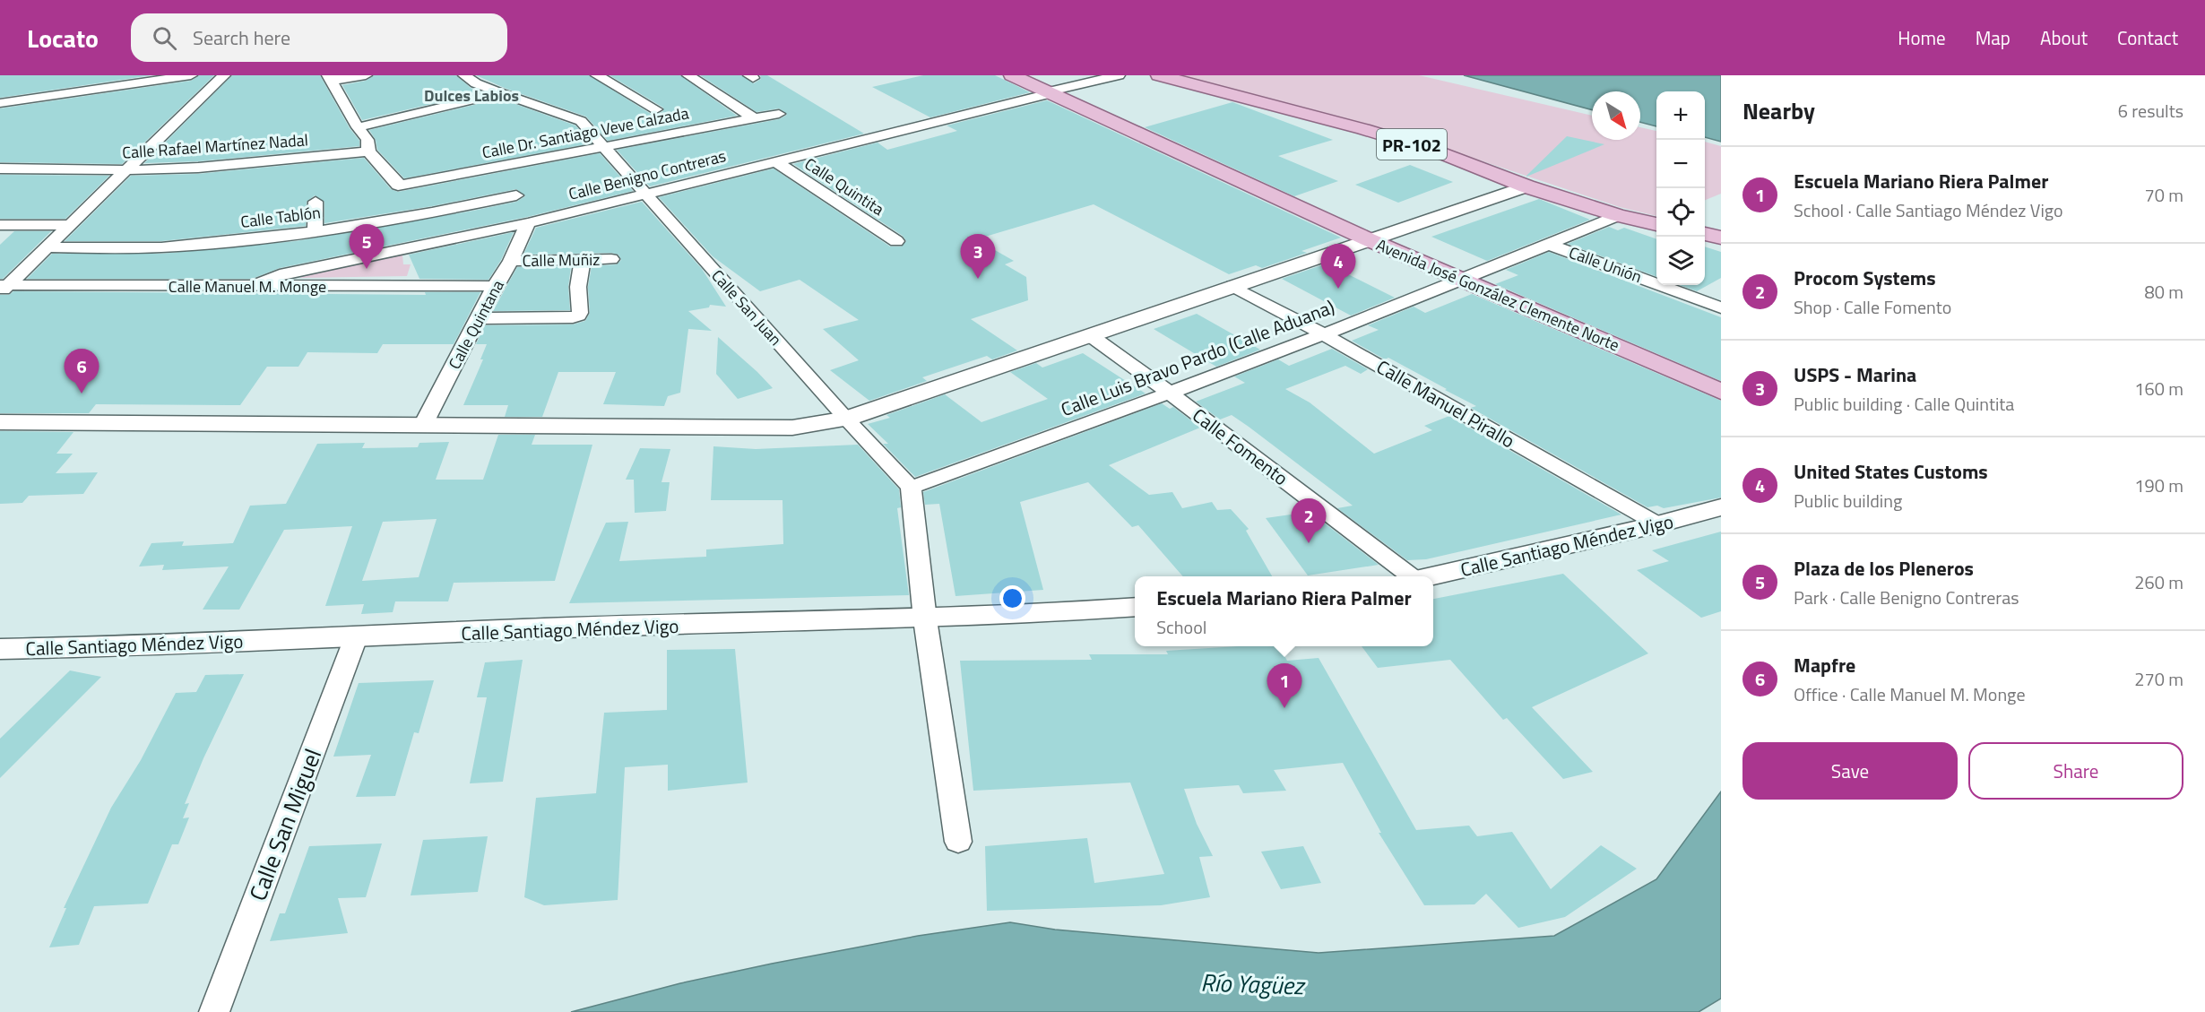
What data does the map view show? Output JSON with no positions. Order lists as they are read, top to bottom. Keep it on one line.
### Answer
{"streets":{"main road":["PR-102","Avenida José González Clemente Norte"],"street":["Calle Dr. Santiago Veve Calzada","Calle Rafael Martínez Nadal","Calle Benigno Contreras","Calle Quintita","Calle Tablón","Calle Muñiz","Calle Unión","Calle Manuel M. Monge","Calle San Juan","Calle Quintana","Calle Luis Bravo Pardo (Calle Aduana)","Calle Manuel Pirallo","Calle Fomento","Calle Santiago Méndez Vigo","Calle San Miguel"]},"crossings":[["Calle Dr. Santiago Veve Calzada","Calle Rafael Martínez Nadal"],["Calle Dr. Santiago Veve Calzada","Calle San Juan"],["PR-102","Calle Luis Bravo Pardo (Calle Aduana)"],["Calle Benigno Contreras","Calle Quintita"],["Calle Benigno Contreras","Calle Manuel M. Monge"],["Calle Benigno Contreras","Avenida José González Clemente Norte"],["Calle Benigno Contreras","Calle San Juan"],["Calle Benigno Contreras","Calle Quintana"],["Calle Muñiz","Calle Quintana"],["Calle Unión","Calle Luis Bravo Pardo (Calle Aduana)"],["Calle Manuel M. Monge","Calle Quintana"],["Avenida José González Clemente Norte","Calle Luis Bravo Pardo (Calle Aduana)"],["Calle San Juan","Calle Luis Bravo Pardo (Calle Aduana)"],["Calle Luis Bravo Pardo (Calle Aduana)","Calle Manuel Pirallo"],["Calle Luis Bravo Pardo (Calle Aduana)","Calle Fomento"],["Calle Manuel Pirallo","Calle Santiago Méndez Vigo"],["Calle Santiago Méndez Vigo","Calle San Miguel"]],"districts":["Dulces Labios"],"water":["Río Yagüez"],"north":"bottom right","page":{"header":"Locato","search":"Search here","nav":["Home","Map","About","Contact"],"heading":["Nearby","6 results"],"map_buttons":["+","−"],"list":[{"mark":"1","name":"Escuela Mariano Riera Palmer","note":"School · Calle Santiago Méndez Vigo","value":"70 m"},{"mark":"2","name":"Procom Systems","note":"Shop · Calle Fomento","value":"80 m"},{"mark":"3","name":"USPS - Marina","note":"Public building · Calle Quintita","value":"160 m"},{"mark":"4","name":"United States Customs","note":"Public building","value":"190 m"},{"mark":"5","name":"Plaza de los Pleneros","note":"Park · Calle Benigno Contreras","value":"260 m"},{"mark":"6","name":"Mapfre","note":"Office · Calle Manuel M. Monge","value":"270 m"}],"pins":["5","3","4","6","2","1"],"popup":["Escuela Mariano Riera Palmer","School"],"buttons":["Save","Share"]}}
